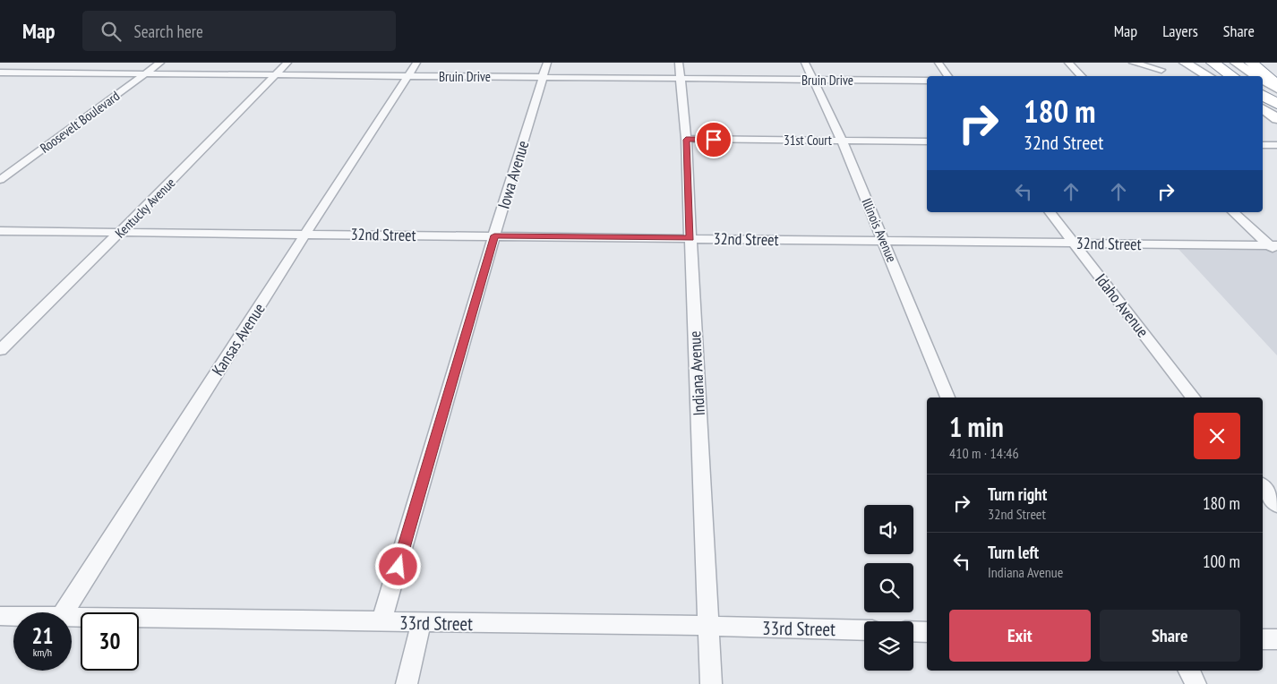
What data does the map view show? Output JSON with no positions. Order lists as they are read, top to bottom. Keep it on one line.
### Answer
{"streets":{"street":["Bruin Drive","Roosevelt Boulevard","31st Court","Iowa Avenue","Kentucky Avenue","Illinois Avenue","32nd Street","Idaho Avenue","Kansas Avenue","Indiana Avenue","33rd Street"]},"crossings":[["Bruin Drive","Roosevelt Boulevard"],["Bruin Drive","Iowa Avenue"],["Bruin Drive","Kentucky Avenue"],["Bruin Drive","Illinois Avenue"],["Bruin Drive","Kansas Avenue"],["Bruin Drive","Indiana Avenue"],["31st Court","Illinois Avenue"],["31st Court","Indiana Avenue"],["Iowa Avenue","32nd Street"],["Iowa Avenue","33rd Street"],["Kentucky Avenue","32nd Street"],["Illinois Avenue","32nd Street"],["32nd Street","Idaho Avenue"],["32nd Street","Kansas Avenue"],["32nd Street","Indiana Avenue"],["Indiana Avenue","33rd Street"]],"page":{"header":"Map","search":"Search here","nav":["Map","Layers","Share"],"turn":["180 m","32nd Street"],"heading":["1 min","410 m · 14:46"],"list":[{"name":"Turn right","note":"32nd Street","value":"180 m"},{"name":"Turn left","note":"Indiana Avenue","value":"100 m"}],"buttons":["Exit","Share"],"speed":"21 km/h","limit":"30"}}
